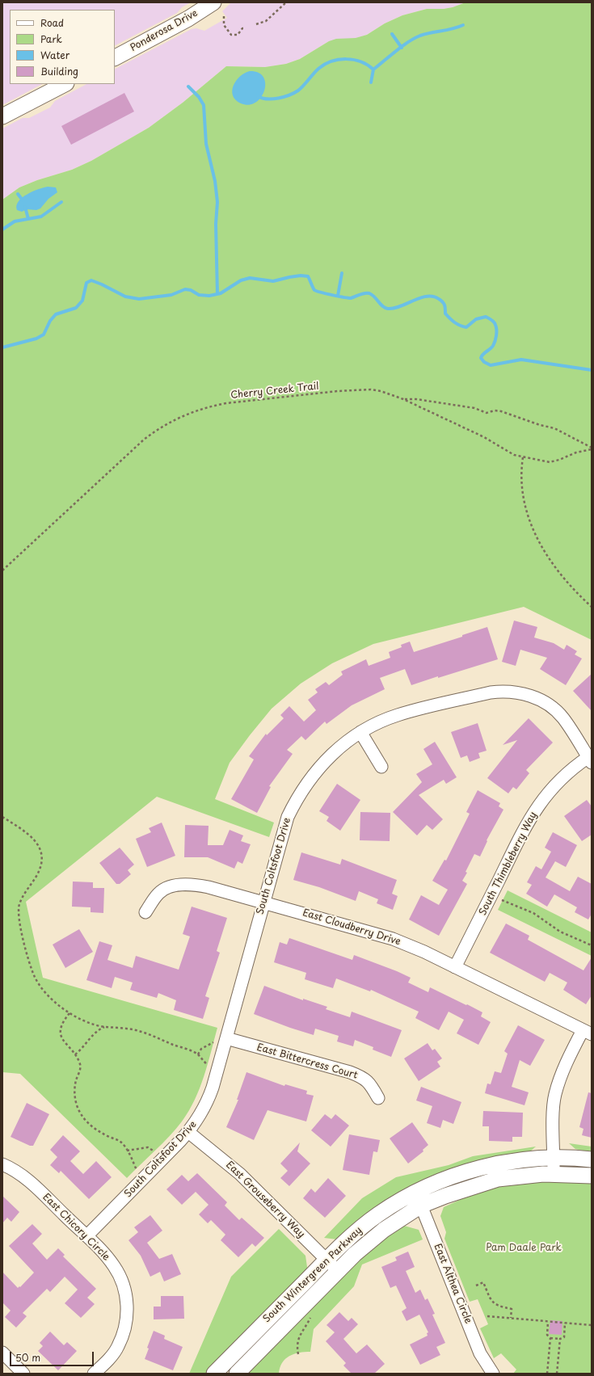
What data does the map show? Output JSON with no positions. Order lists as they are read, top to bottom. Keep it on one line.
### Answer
{"streets":{"street":["Ponderosa Drive","South Thimbleberry Way","South Coltsfoot Drive","East Cloudberry Drive","East Bittercress Court","East Grouseberry Way","East Chicory Circle","South Wintergreen Parkway","East Althea Circle"],"path":["Cherry Creek Trail"]},"crossings":[["South Thimbleberry Way","South Coltsfoot Drive"],["South Thimbleberry Way","East Cloudberry Drive"],["South Coltsfoot Drive","East Cloudberry Drive"],["South Coltsfoot Drive","East Bittercress Court"],["South Coltsfoot Drive","East Grouseberry Way"],["South Coltsfoot Drive","East Chicory Circle"],["East Grouseberry Way","South Wintergreen Parkway"],["South Wintergreen Parkway","East Althea Circle"]],"parks":["Pam Daale Park"],"legend":["Road","Park","Water","Building"],"scale_bar":"50 m"}
